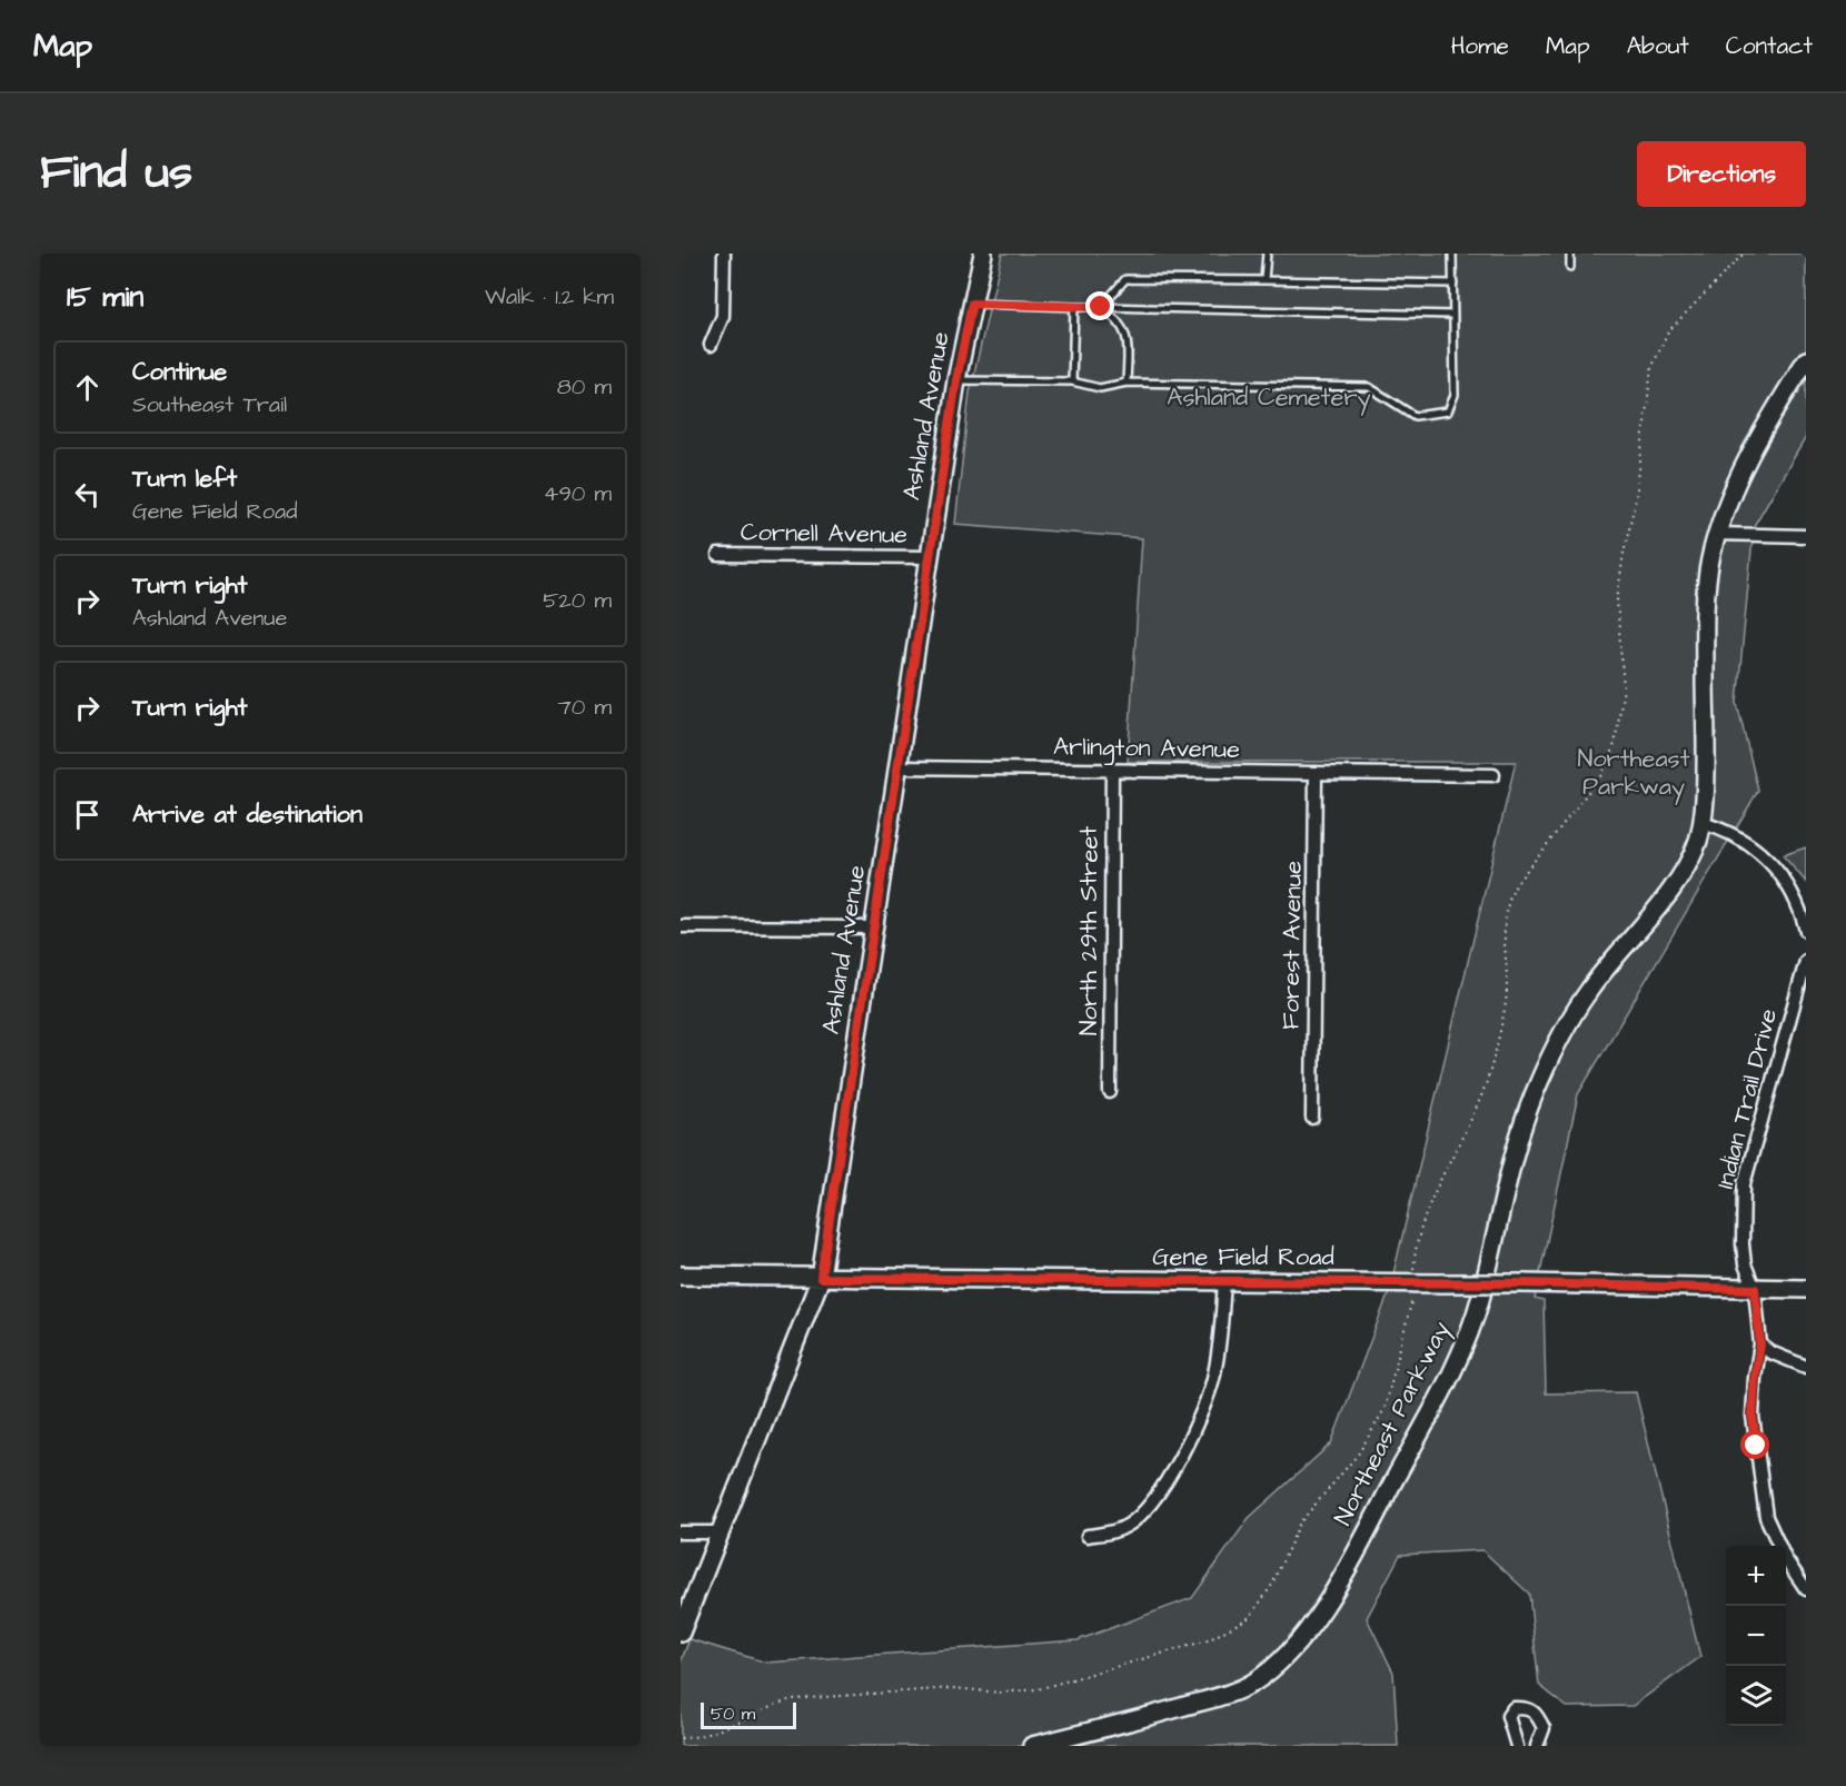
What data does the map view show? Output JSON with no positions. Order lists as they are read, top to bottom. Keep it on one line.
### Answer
{"streets":{"street":["Ashland Avenue","Cornell Avenue","Arlington Avenue","North 29th Street","Forest Avenue","Indian Trail Drive","Gene Field Road","Northeast Parkway"]},"crossings":[["Ashland Avenue","Cornell Avenue"],["Ashland Avenue","Arlington Avenue"],["Ashland Avenue","Gene Field Road"],["Arlington Avenue","North 29th Street"],["Arlington Avenue","Forest Avenue"],["Indian Trail Drive","Gene Field Road"]],"parks":["Ashland Cemetery","Northeast Parkway"],"scale_bar":"50 m","page":{"header":"Map","nav":["Home","Map","About","Contact"],"title":"Find us","buttons":"Directions","heading":["15 min","Walk · 1.2 km"],"list":[["Continue","Southeast Trail","80 m"],["Turn left","Gene Field Road","490 m"],["Turn right","Ashland Avenue","520 m"],["Turn right","70 m"],"Arrive at destination"],"map_buttons":["+","−"],"scale":"50 m"}}
